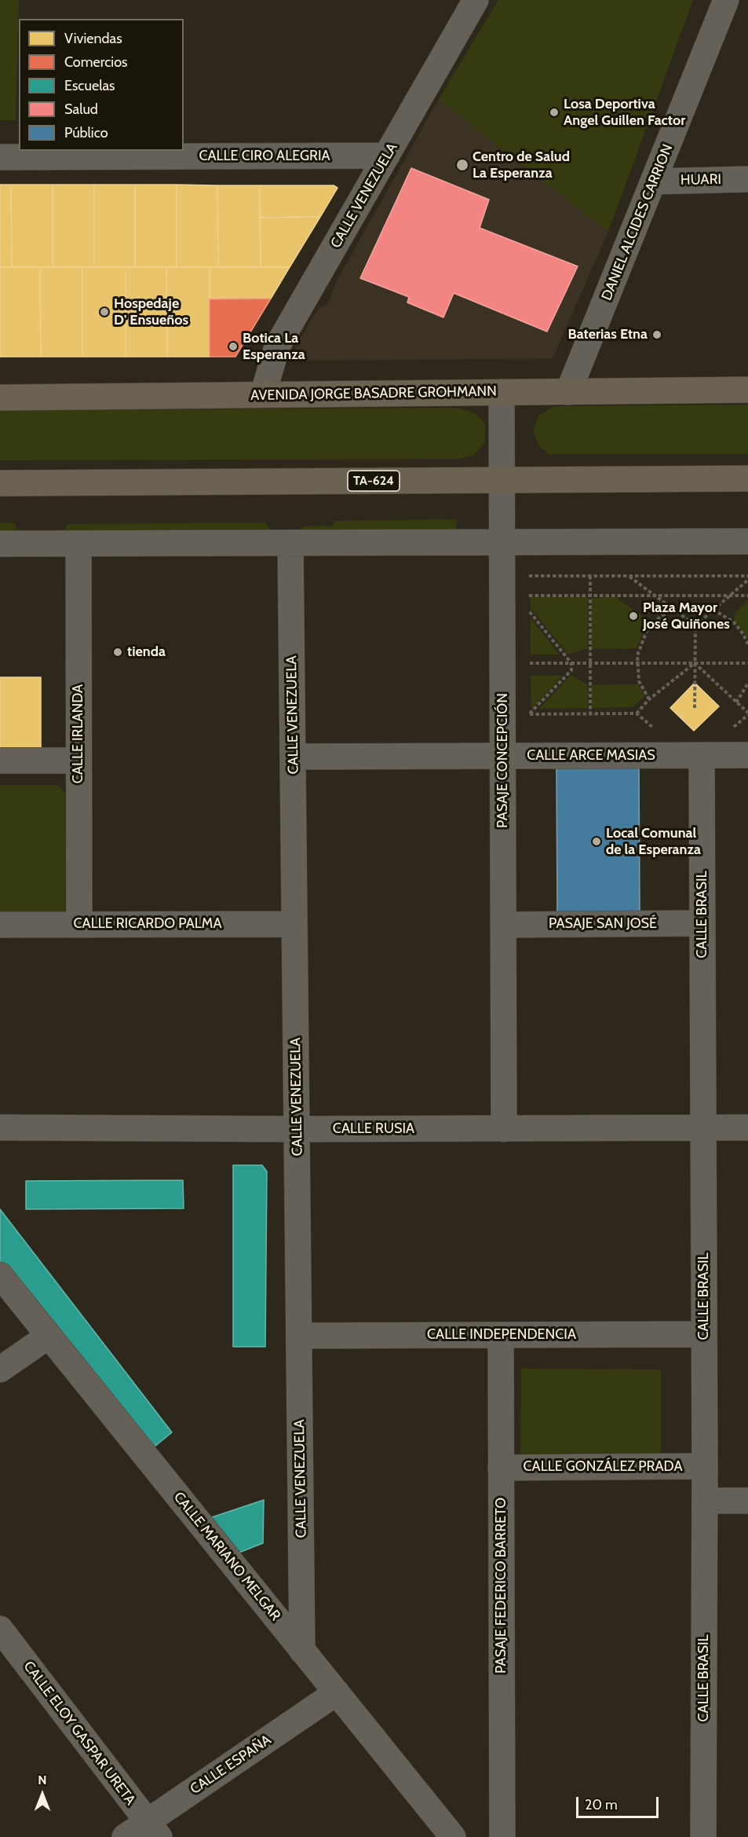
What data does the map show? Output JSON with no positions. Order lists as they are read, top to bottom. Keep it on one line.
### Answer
{"streets":{"highway":["AVENIDA JORGE BASADRE GROHMANN","TA-624"],"street":["CALLE CIRO ALEGRIA","HUARI","CALLE VENEZUELA","DANIEL ALCIDES CARRION","CALLE IRLANDA","CALLE ARCE MASIAS","PASAJE CONCEPCIÓN","CALLE BRASIL","CALLE RICARDO PALMA","PASAJE SAN JOSÉ","CALLE RUSIA","CALLE INDEPENDENCIA","CALLE GONZÁLEZ PRADA","CALLE MARIANO MELGAR","PASAJE FEDERICO BARRETO","CALLE ELOY GASPAR URETA","CALLE ESPAÑA"]},"crossings":[["CALLE CIRO ALEGRIA","CALLE VENEZUELA"],["HUARI","DANIEL ALCIDES CARRION"],["CALLE VENEZUELA","AVENIDA JORGE BASADRE GROHMANN"],["CALLE VENEZUELA","CALLE ARCE MASIAS"],["CALLE VENEZUELA","CALLE RICARDO PALMA"],["CALLE VENEZUELA","CALLE RUSIA"],["CALLE VENEZUELA","CALLE INDEPENDENCIA"],["CALLE VENEZUELA","CALLE MARIANO MELGAR"],["DANIEL ALCIDES CARRION","AVENIDA JORGE BASADRE GROHMANN"],["AVENIDA JORGE BASADRE GROHMANN","PASAJE CONCEPCIÓN"],["TA-624","PASAJE CONCEPCIÓN"],["CALLE IRLANDA","CALLE RICARDO PALMA"],["CALLE ARCE MASIAS","PASAJE CONCEPCIÓN"],["CALLE ARCE MASIAS","CALLE BRASIL"],["PASAJE CONCEPCIÓN","PASAJE SAN JOSÉ"],["PASAJE CONCEPCIÓN","CALLE RUSIA"],["CALLE BRASIL","PASAJE SAN JOSÉ"],["CALLE BRASIL","CALLE RUSIA"],["CALLE BRASIL","CALLE INDEPENDENCIA"],["CALLE BRASIL","CALLE GONZÁLEZ PRADA"],["CALLE INDEPENDENCIA","PASAJE FEDERICO BARRETO"],["CALLE GONZÁLEZ PRADA","PASAJE FEDERICO BARRETO"],["CALLE MARIANO MELGAR","CALLE ESPAÑA"],["CALLE ELOY GASPAR URETA","CALLE ESPAÑA"]],"places":["Losa Deportiva Angel Guillen Factor","Centro de Salud La Esperanza","Hospedaje D' Ensueños","Baterias Etna","Botica La Esperanza","Plaza Mayor José Quiñones","tienda","Local Comunal de la Esperanza"],"legend":["Viviendas","Comercios","Escuelas","Salud","Público"],"scale_bar":"20 m","north":"top"}
